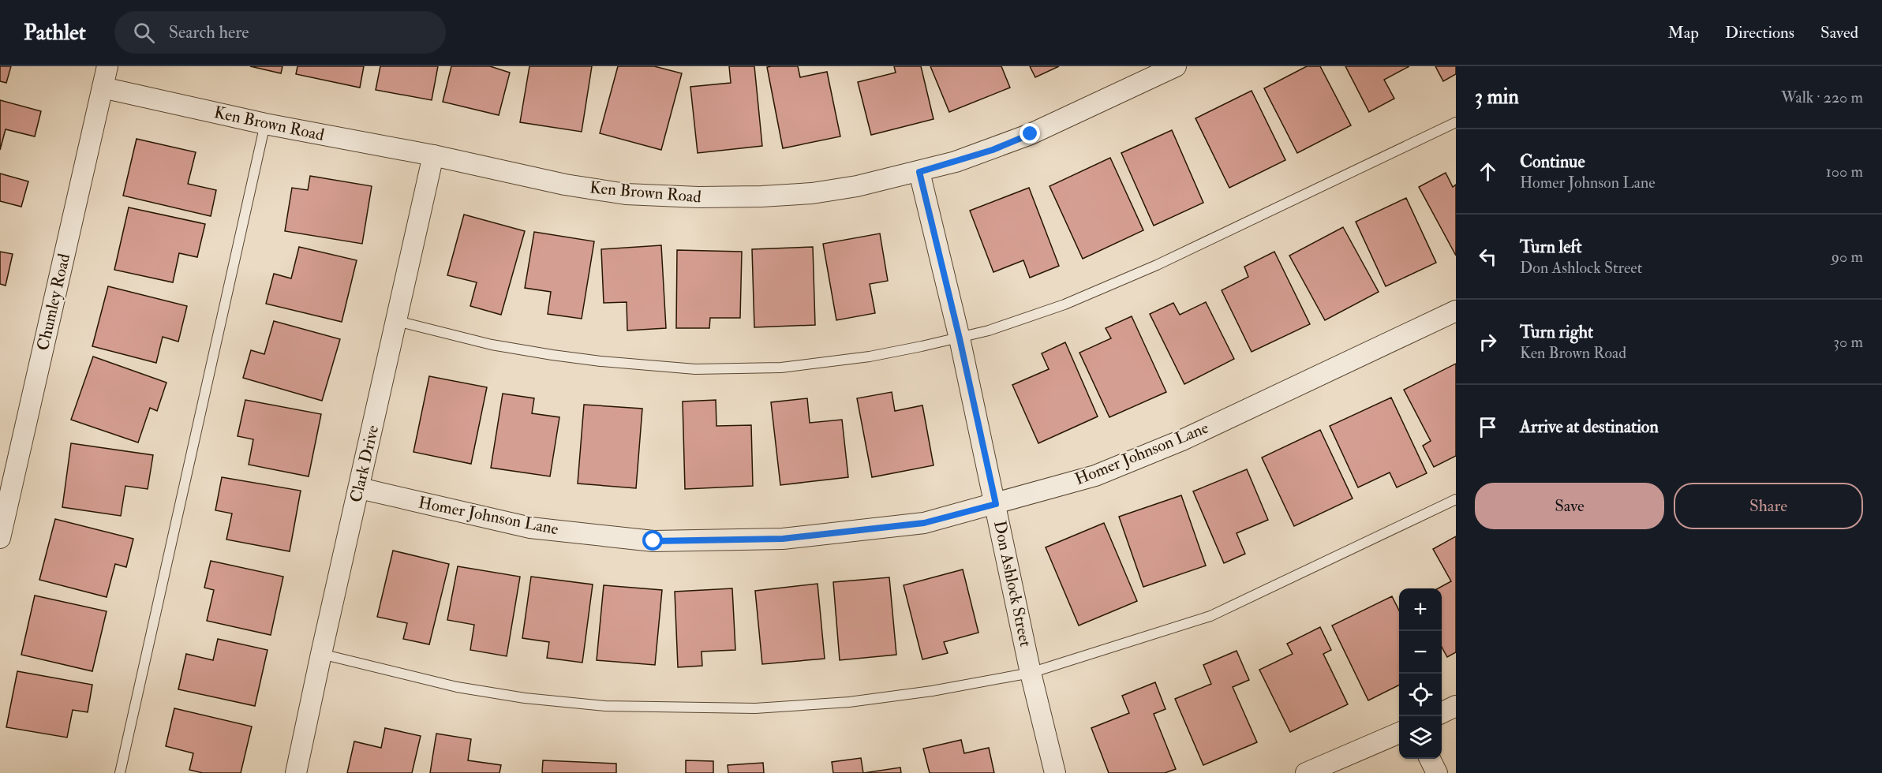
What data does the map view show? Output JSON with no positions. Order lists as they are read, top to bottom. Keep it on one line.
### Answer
{"streets":{"street":["Ken Brown Road","Chumley Road","Homer Johnson Lane","Clark Drive","Don Ashlock Street"]},"crossings":[["Ken Brown Road","Chumley Road"],["Ken Brown Road","Clark Drive"],["Ken Brown Road","Don Ashlock Street"],["Homer Johnson Lane","Clark Drive"],["Homer Johnson Lane","Don Ashlock Street"]],"page":{"header":"Pathlet","search":"Search here","nav":["Map","Directions","Saved"],"heading":["3 min","Walk · 220 m"],"list":[["Continue","Homer Johnson Lane","100 m"],["Turn left","Don Ashlock Street","90 m"],["Turn right","Ken Brown Road","30 m"],"Arrive at destination"],"buttons":["Save","Share"],"map_buttons":["+","−"]}}
